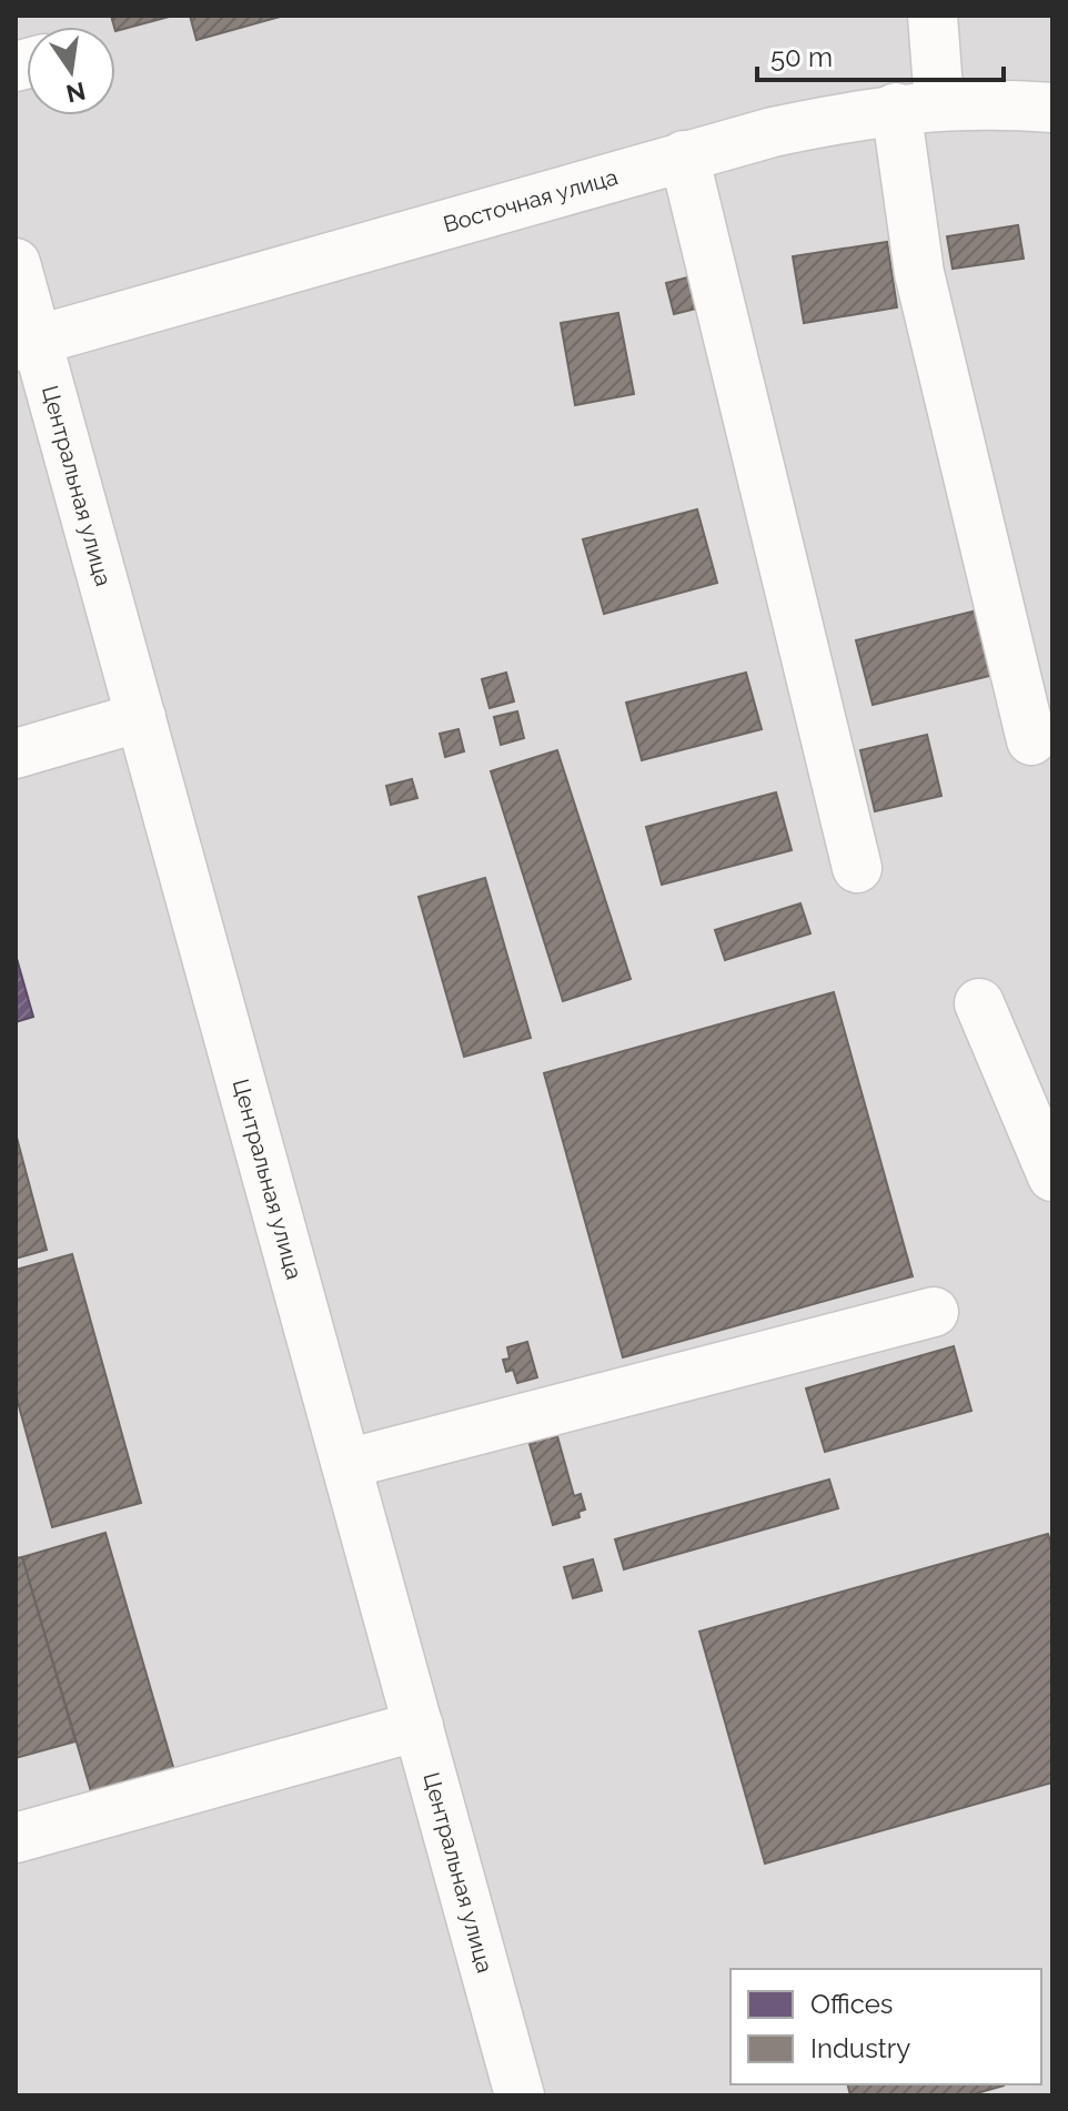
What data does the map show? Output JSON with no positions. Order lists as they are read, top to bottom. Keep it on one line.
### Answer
{"streets":{"street":["Восточная улица","Центральная улица"]},"crossings":[["Восточная улица","Центральная улица"]],"legend":["Offices","Industry"],"scale_bar":"50 m","north":"bottom"}
